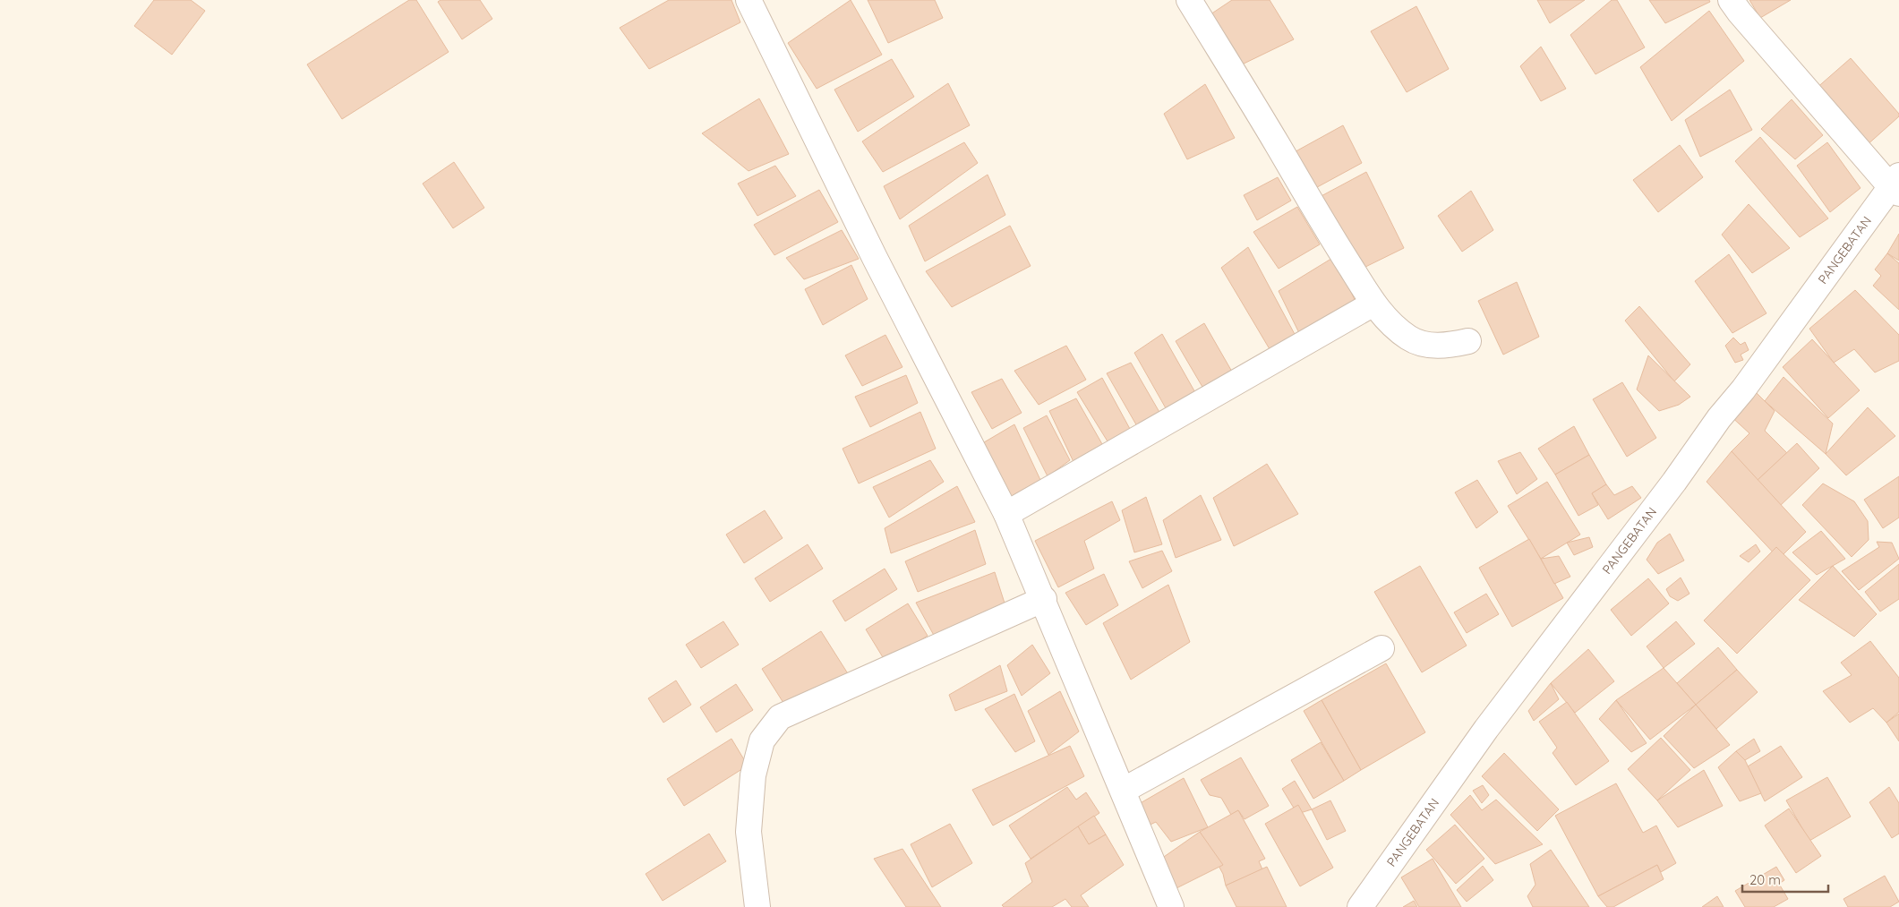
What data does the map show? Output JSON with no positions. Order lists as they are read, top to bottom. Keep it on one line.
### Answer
{"streets":{"street":["PANGEBATAN"]},"scale_bar":"20 m"}
